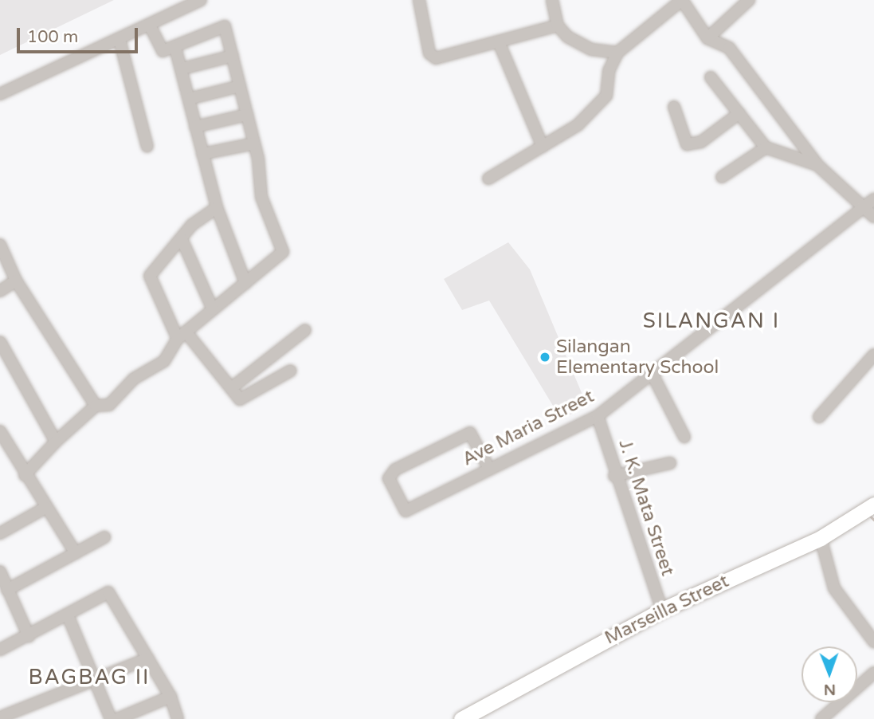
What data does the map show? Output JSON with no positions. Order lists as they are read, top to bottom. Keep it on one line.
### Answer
{"streets":{"main road":["Marseilla Street"],"street":["Ave Maria Street","J. K. Mata Street"]},"crossings":[["Ave Maria Street","J. K. Mata Street"],["J. K. Mata Street","Marseilla Street"]],"districts":["SILANGAN I","BAGBAG II"],"places":["Silangan Elementary School"],"scale_bar":"100 m","north":"bottom"}
